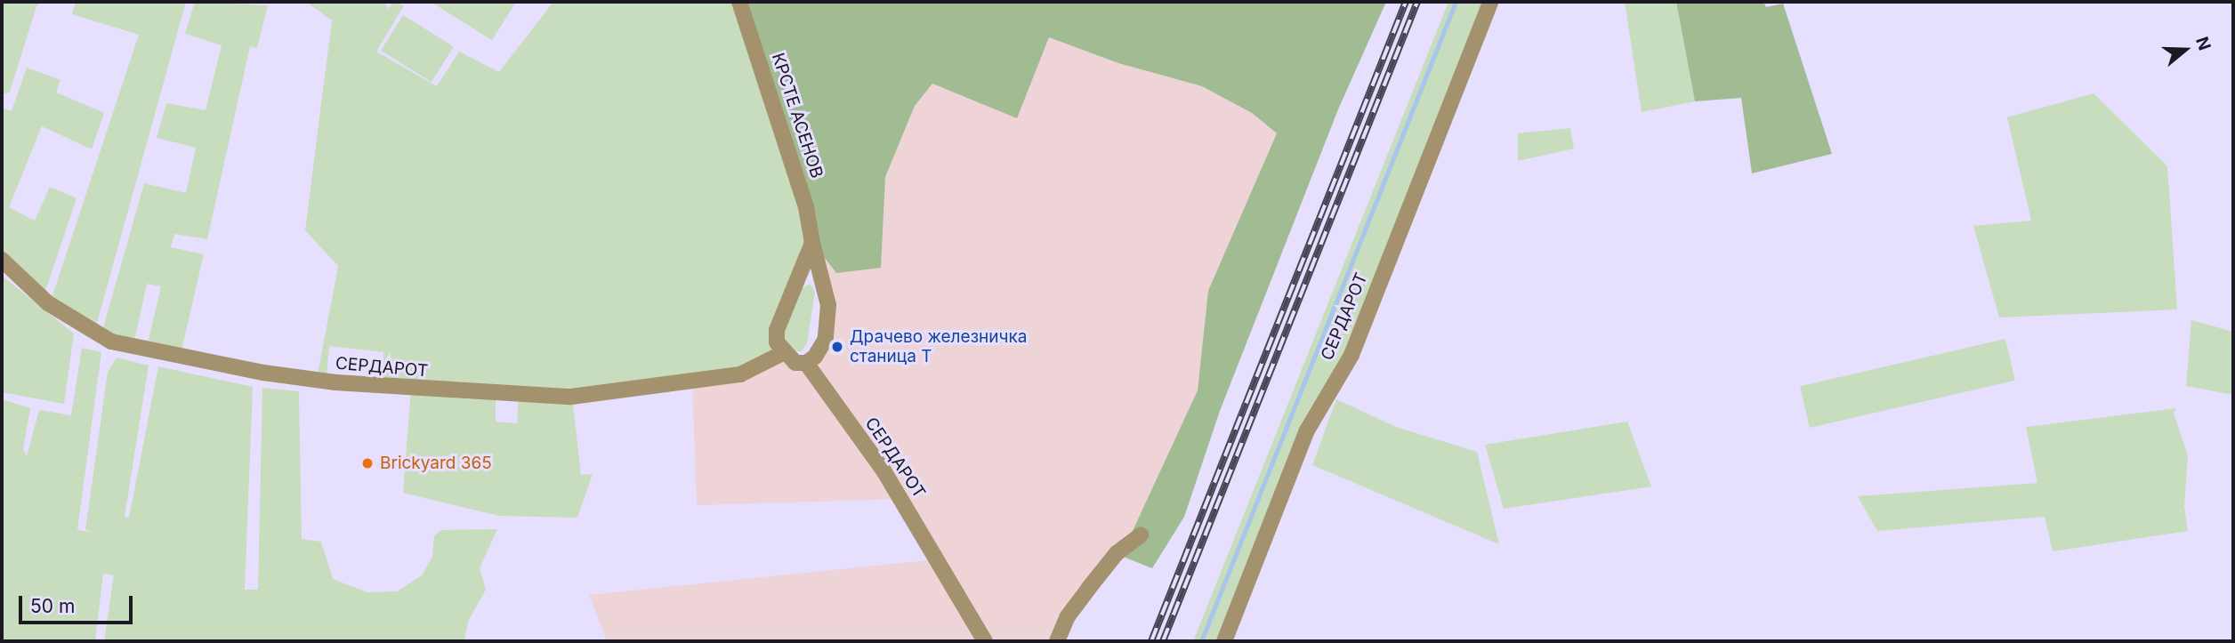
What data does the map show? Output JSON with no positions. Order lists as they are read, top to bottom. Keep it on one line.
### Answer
{"streets":{"street":["КРСТЕ АСЕНОВ","СЕРДАРОТ"]},"crossings":[["КРСТЕ АСЕНОВ","СЕРДАРОТ"]],"places":["Драчево железничка станица Т","Brickyard 365"],"scale_bar":"50 m","north":"right"}
